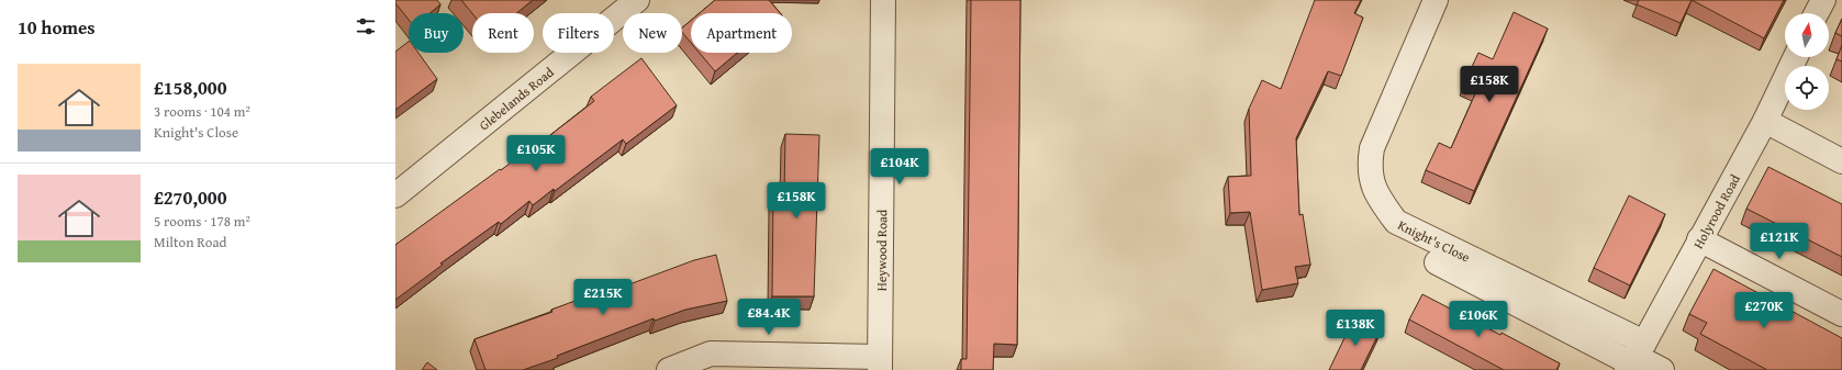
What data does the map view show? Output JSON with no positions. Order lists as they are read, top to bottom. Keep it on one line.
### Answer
{"streets":{"street":["Glebelands Road","Holyrood Road","Knight's Close","Heywood Road"]},"crossings":[["Holyrood Road","Knight's Close"]],"north":"top","page":{"heading":"10 homes","chip":["Buy","Rent","Filters","New","Apartment"],"list":[{"name":"£158,000","note":"3 rooms · 104 m² · Knight's Close"},{"name":"£270,000","note":"5 rooms · 178 m² · Milton Road"}],"price":["£158K","£105K","£104K","£158K","£121K","£215K","£270K","£84.4K","£106K","£138K"]}}
